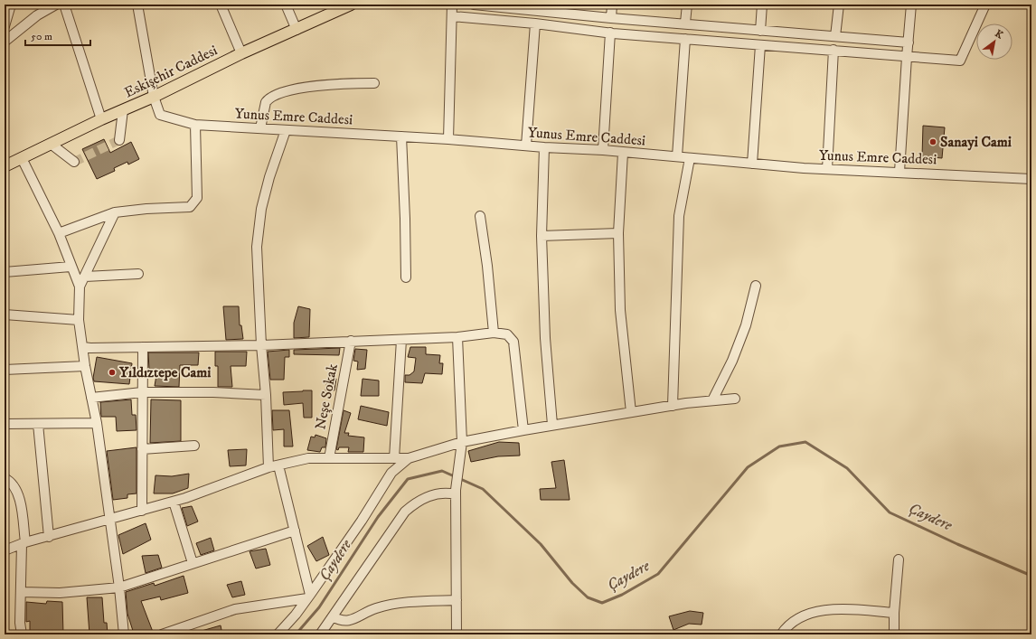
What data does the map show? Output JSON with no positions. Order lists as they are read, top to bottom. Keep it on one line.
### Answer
{"streets":{"main road":["Eskişehir Caddesi"],"street":["Yunus Emre Caddesi","Neşe Sokak"]},"crossings":[["Eskişehir Caddesi","Yunus Emre Caddesi"]],"water":["Çaydere"],"places":["Sanayi Cami","Yıldıztepe Cami"],"scale_bar":"50 m","north":"top right"}
